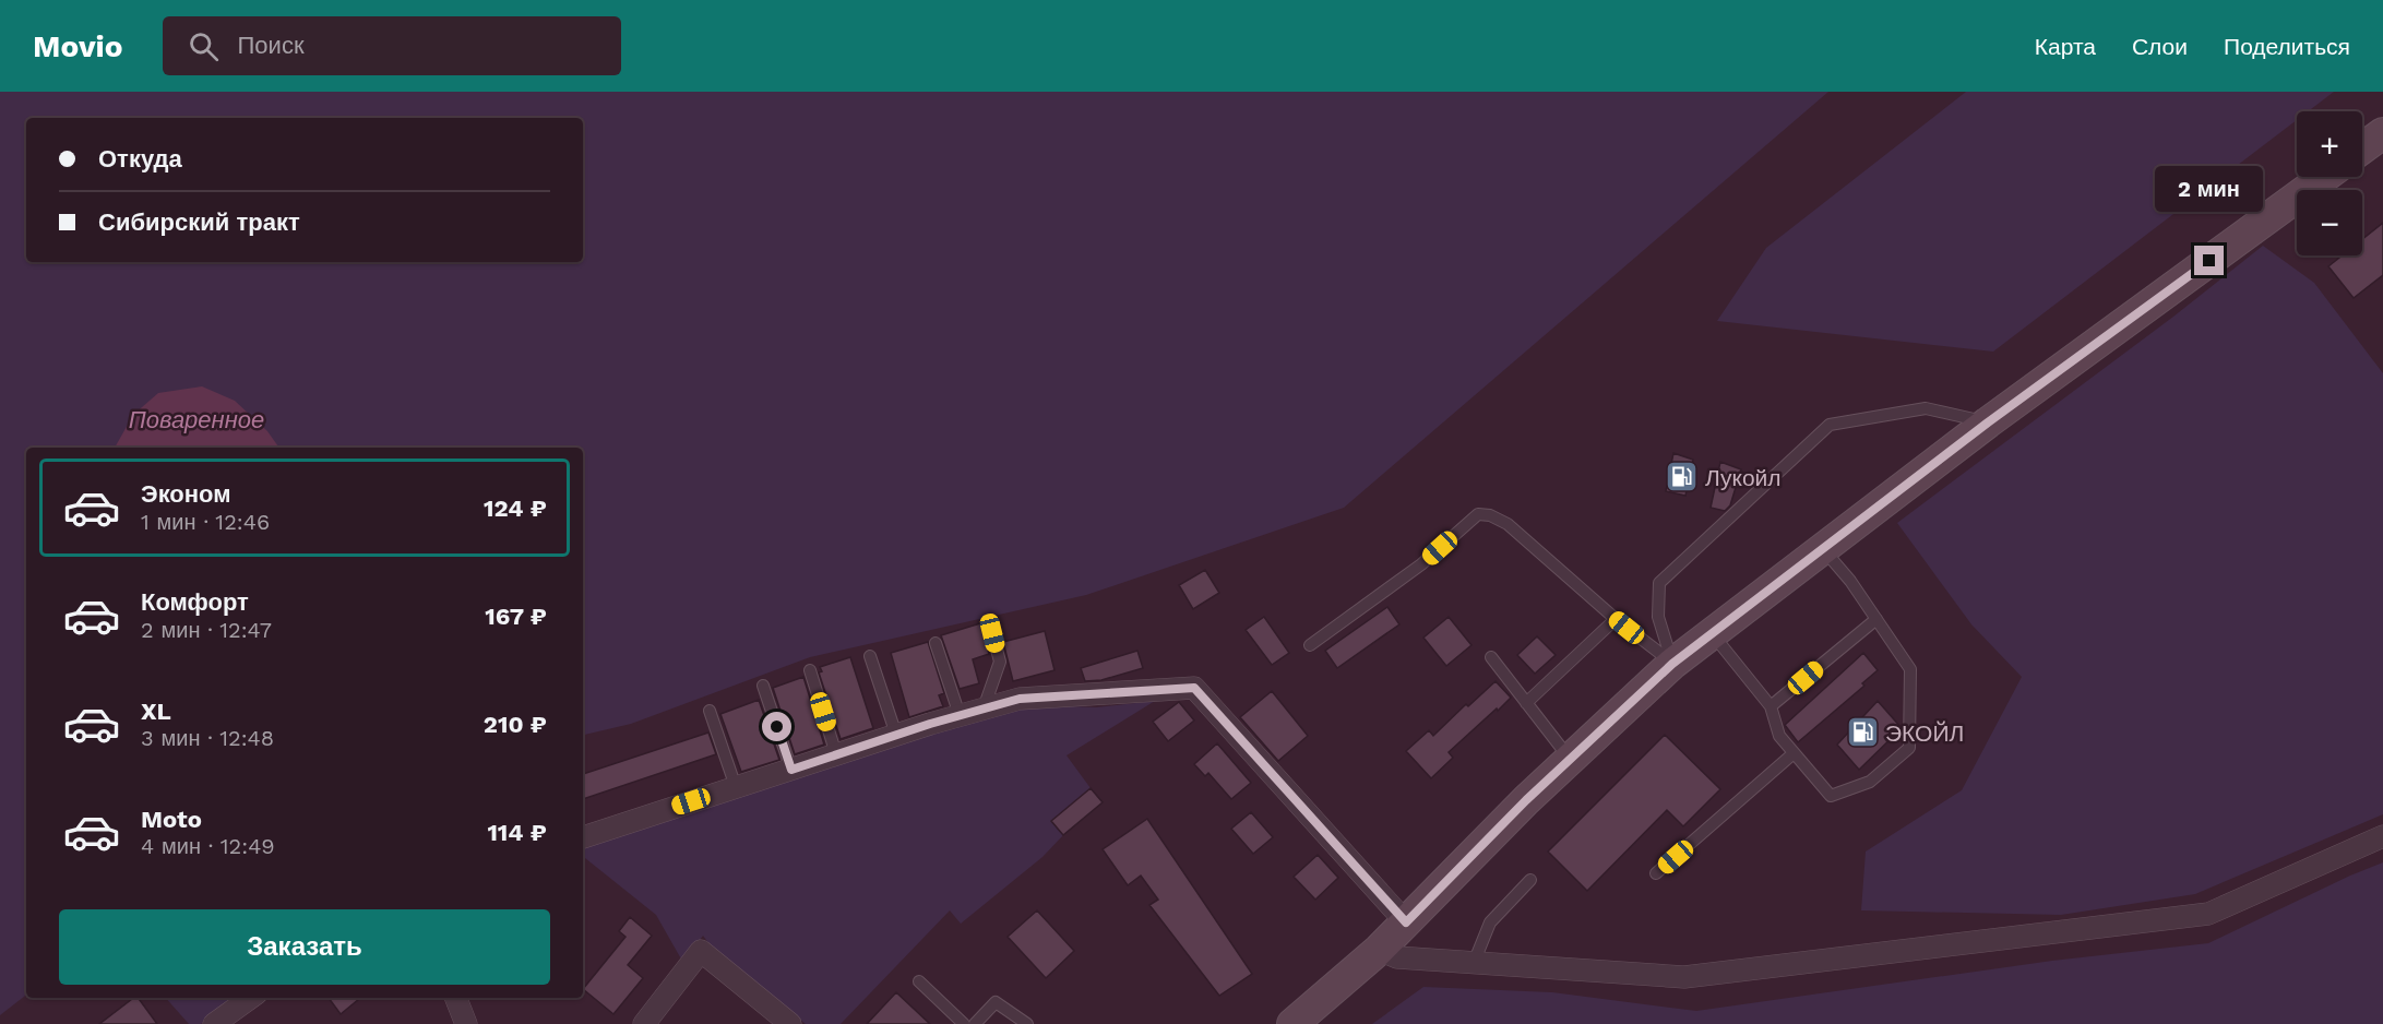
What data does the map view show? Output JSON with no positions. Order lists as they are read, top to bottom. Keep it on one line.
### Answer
{"water":["Поваренное"],"places":{"fuel station":["Лукойл","ЭКОЙЛ"]},"page":{"header":"Movio","search":"Поиск","nav":["Карта","Слои","Поделиться"],"map_buttons":["+","−"],"banner":["Откуда","Сибирский тракт"],"bubble":"2 мин","list":[{"name":"Эконом","note":"1 мин · 12:46","value":"124 ₽"},{"name":"Комфорт","note":"2 мин · 12:47","value":"167 ₽"},{"name":"XL","note":"3 мин · 12:48","value":"210 ₽"},{"name":"Moto","note":"4 мин · 12:49","value":"114 ₽"}],"buttons":"Заказать"}}
